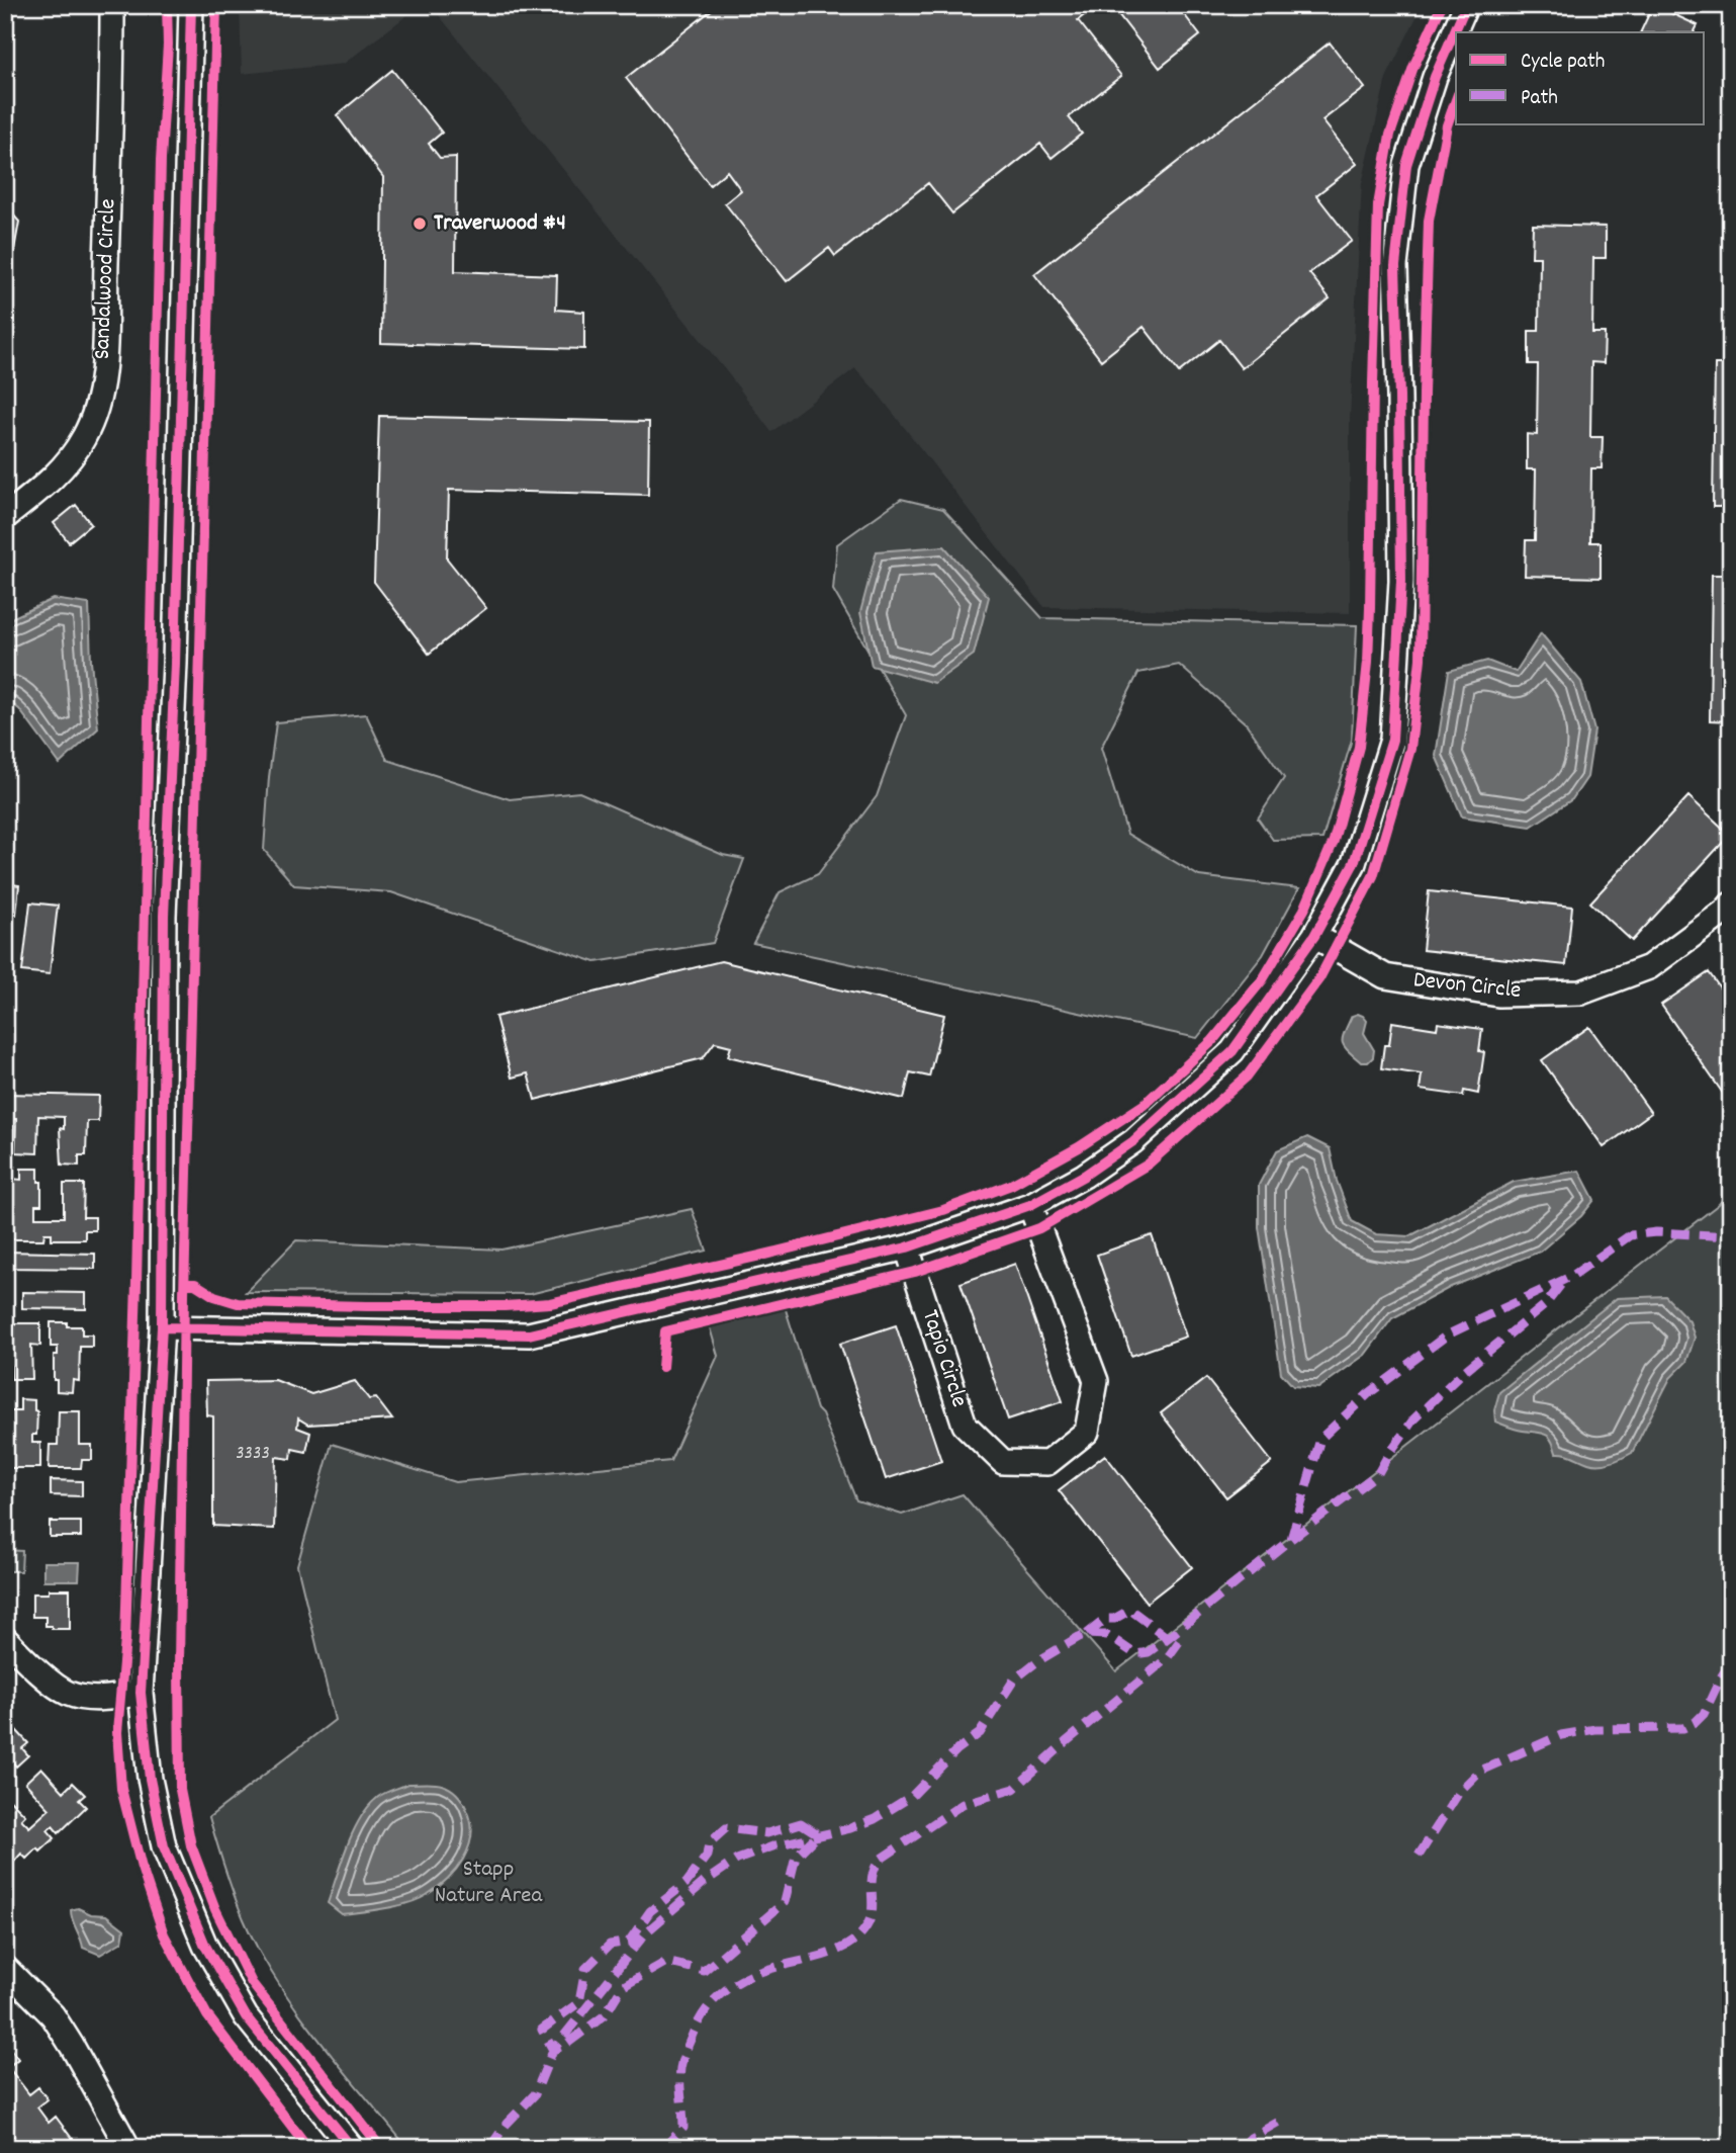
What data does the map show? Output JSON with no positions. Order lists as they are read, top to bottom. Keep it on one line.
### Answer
{"streets":{"street":["Sandalwood Circle","Devon Circle","Tapio Circle"]},"parks":["Stapp Nature Area"],"places":["Traverwood #4"],"house_numbers":["3333"],"legend":["Cycle path","Path"]}
